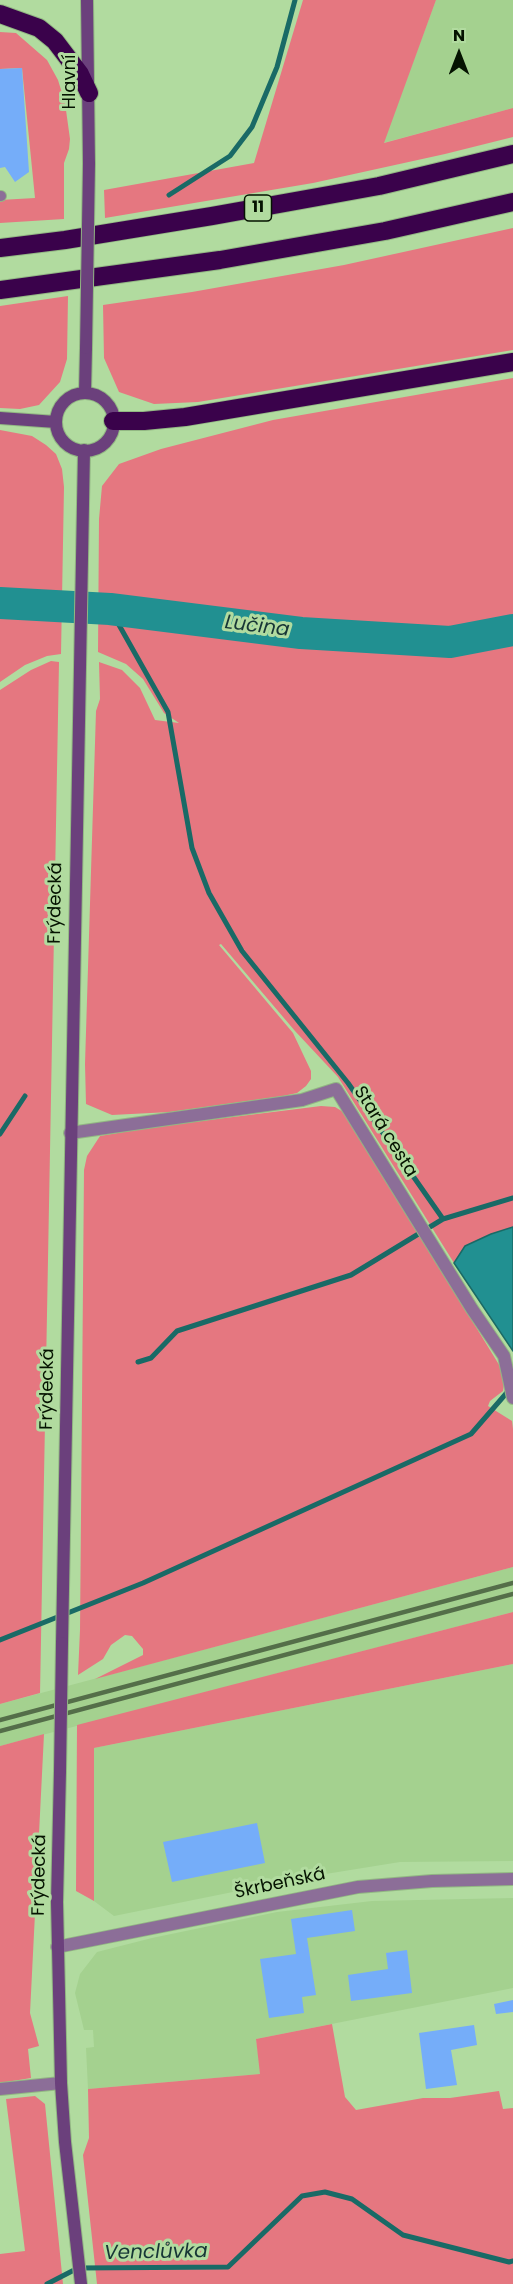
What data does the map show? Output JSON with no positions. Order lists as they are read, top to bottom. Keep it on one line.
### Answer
{"streets":{"highway":["11"],"main road":["Hlavní","Frýdecká"],"street":["Stará cesta","Škrbeňská"]},"crossings":[["Hlavní","Frýdecká"],["Frýdecká","Stará cesta"],["Frýdecká","Škrbeňská"]],"water":["Lučina","Venclůvka"],"north":"top"}
